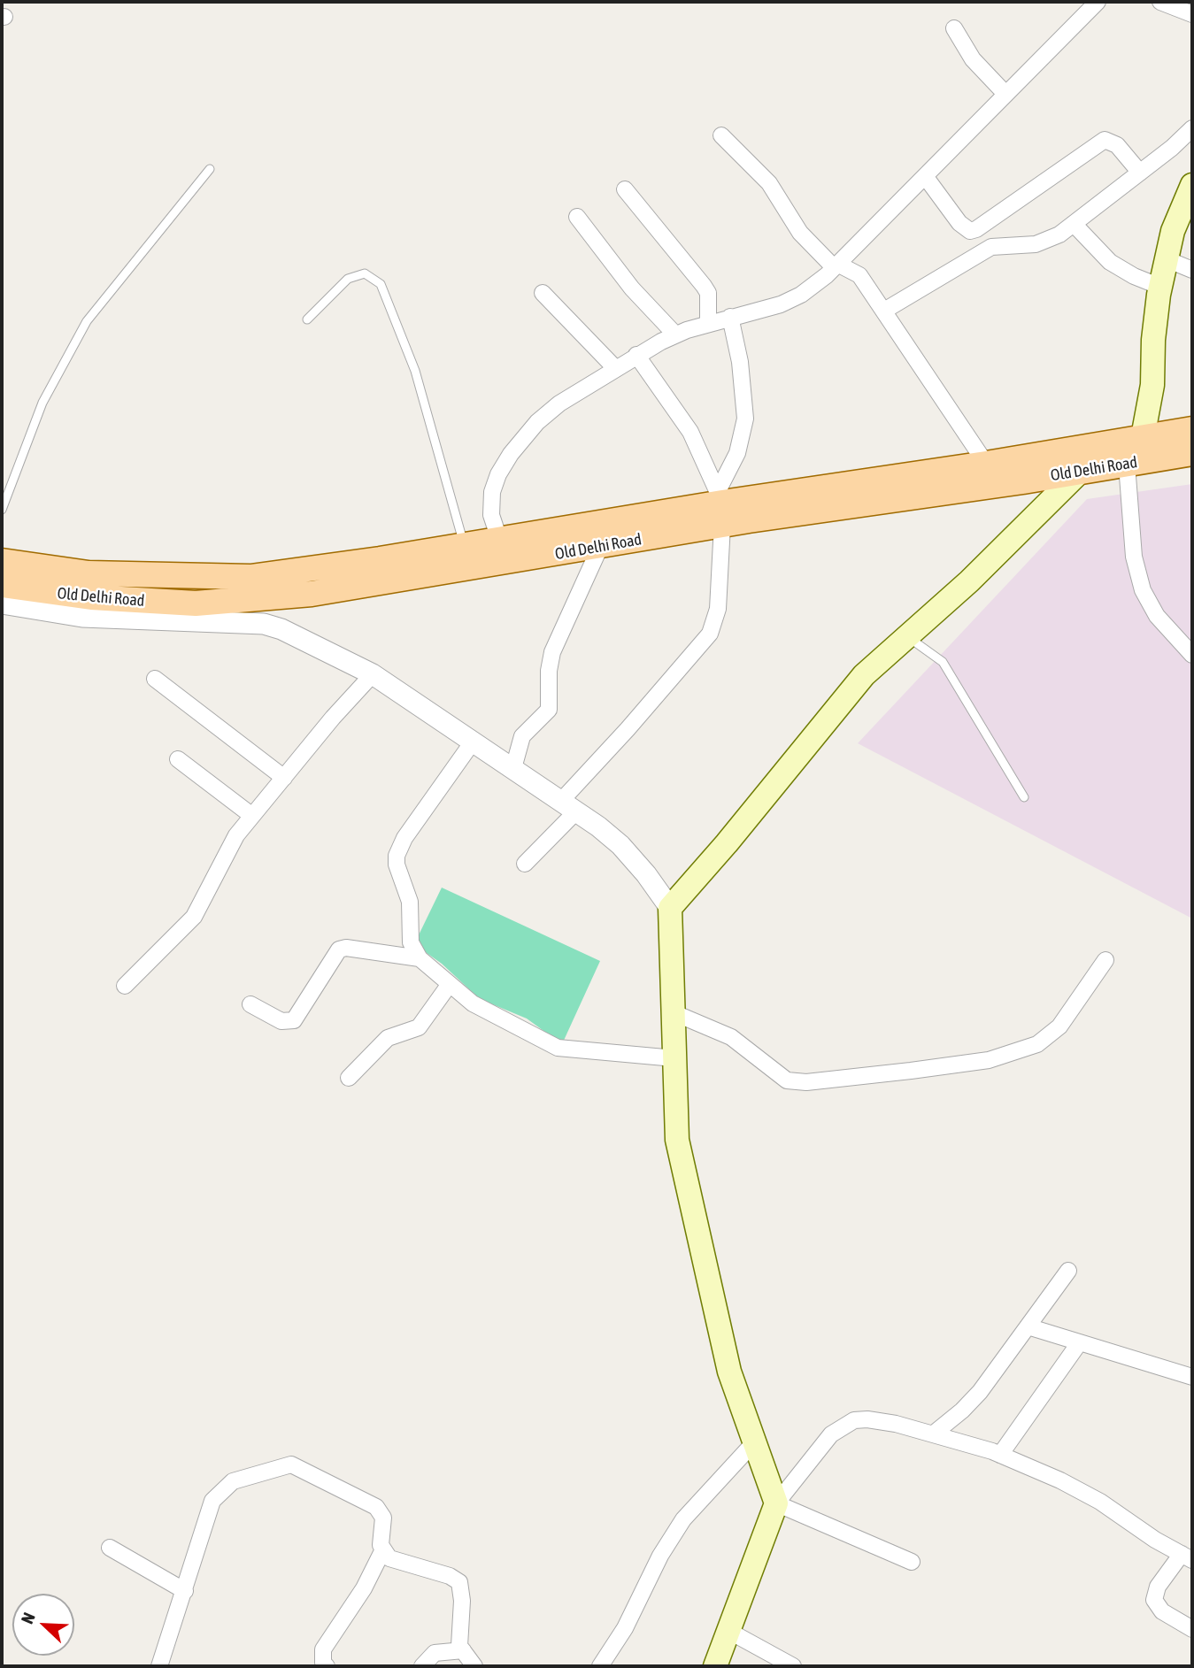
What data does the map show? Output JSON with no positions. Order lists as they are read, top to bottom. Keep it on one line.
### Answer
{"streets":{"main road":["Old Delhi Road"]},"north":"top left"}
